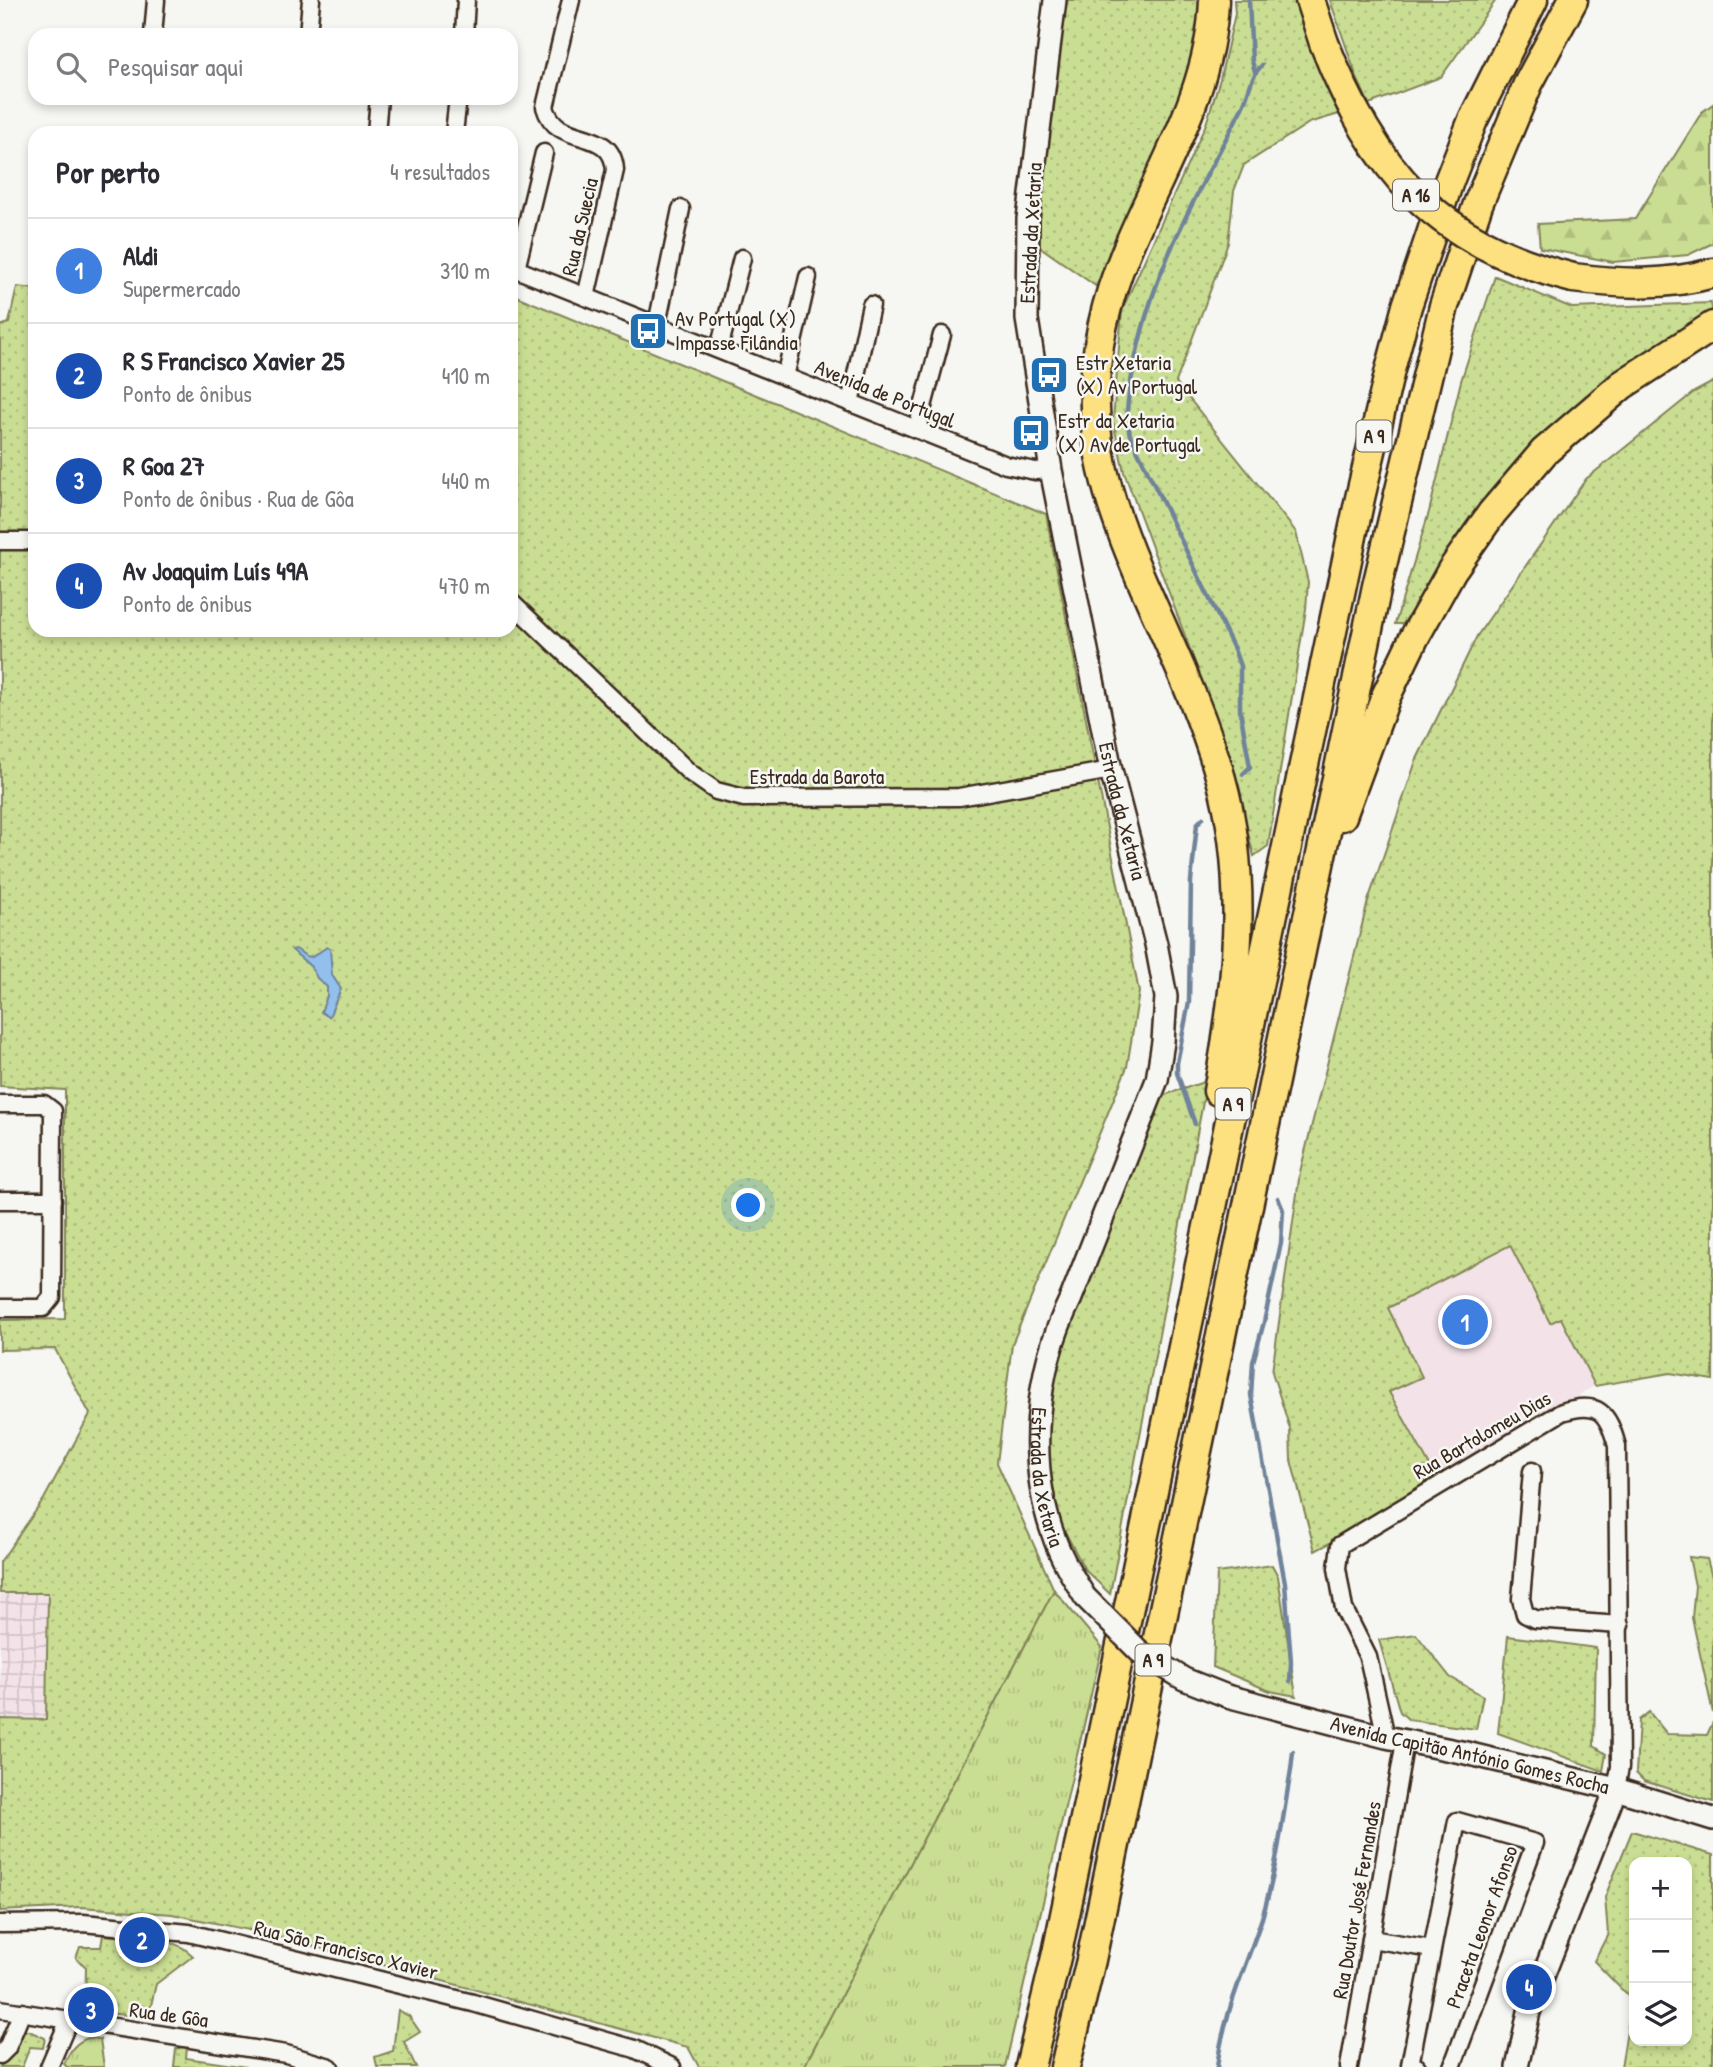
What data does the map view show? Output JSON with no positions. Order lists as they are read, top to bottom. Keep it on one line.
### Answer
{"streets":{"highway":["A 16","A 9"],"street":["Rua da Suecia","Estrada da Xetaria","Avenida de Portugal","Estrada da Barota","Rua Bartolomeu Dias","Avenida Capitão António Gomes Rocha","Rua Doutor José Fernandes","Praceta Leonor Afonso","Rua São Francisco Xavier","Rua de Gôa"]},"crossings":[["Rua da Suecia","Avenida de Portugal"],["Estrada da Xetaria","Avenida de Portugal"],["Estrada da Xetaria","Estrada da Barota"],["Estrada da Xetaria","Avenida Capitão António Gomes Rocha"],["Rua Bartolomeu Dias","Avenida Capitão António Gomes Rocha"],["Rua Bartolomeu Dias","Rua Doutor José Fernandes"],["Avenida Capitão António Gomes Rocha","Rua Doutor José Fernandes"],["Rua Doutor José Fernandes","Praceta Leonor Afonso"]],"places":{"bus stop":["Av Portugal (X) Impasse Filândia","Estr Xetaria (X) Av Portugal","Estr da Xetaria (X) Av de Portugal"]},"page":{"search":"Pesquisar aqui","heading":["Por perto","4 resultados"],"list":[{"mark":"1","name":"Aldi","note":"Supermercado","value":"310 m"},{"mark":"2","name":"R S Francisco Xavier 25","note":"Ponto de ônibus","value":"410 m"},{"mark":"3","name":"R Goa 27","note":"Ponto de ônibus · Rua de Gôa","value":"440 m"},{"mark":"4","name":"Av Joaquim Luís 49A","note":"Ponto de ônibus","value":"470 m"}],"pins":["1","2","4","3"],"map_buttons":["+","−"]}}
